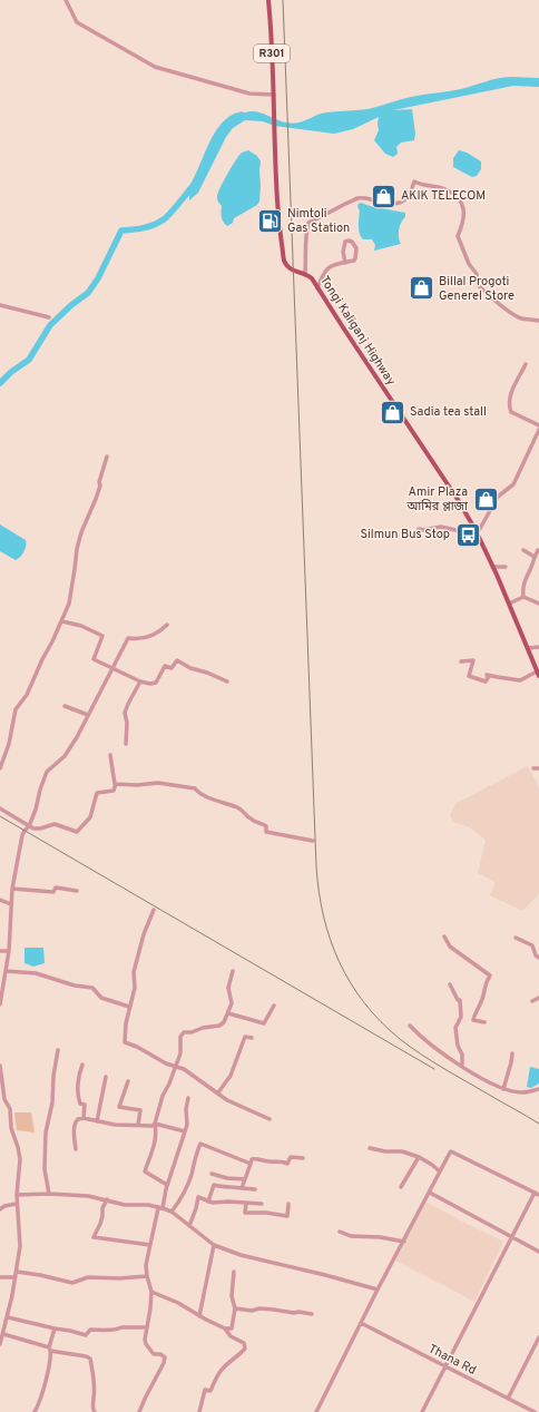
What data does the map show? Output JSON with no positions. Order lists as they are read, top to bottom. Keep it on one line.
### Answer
{"streets":{"main road":["R301","Tongi Kaliganj Highway"],"street":["Thana Rd"]},"places":{"shop":["AKIK TELECOM","Billal Progoti Generel Store","Sadia tea stall","Amir Plaza আমির প্লাজা"],"fuel station":["Nimtoli Gas Station"],"bus stop":["Silmun Bus Stop"]}}
